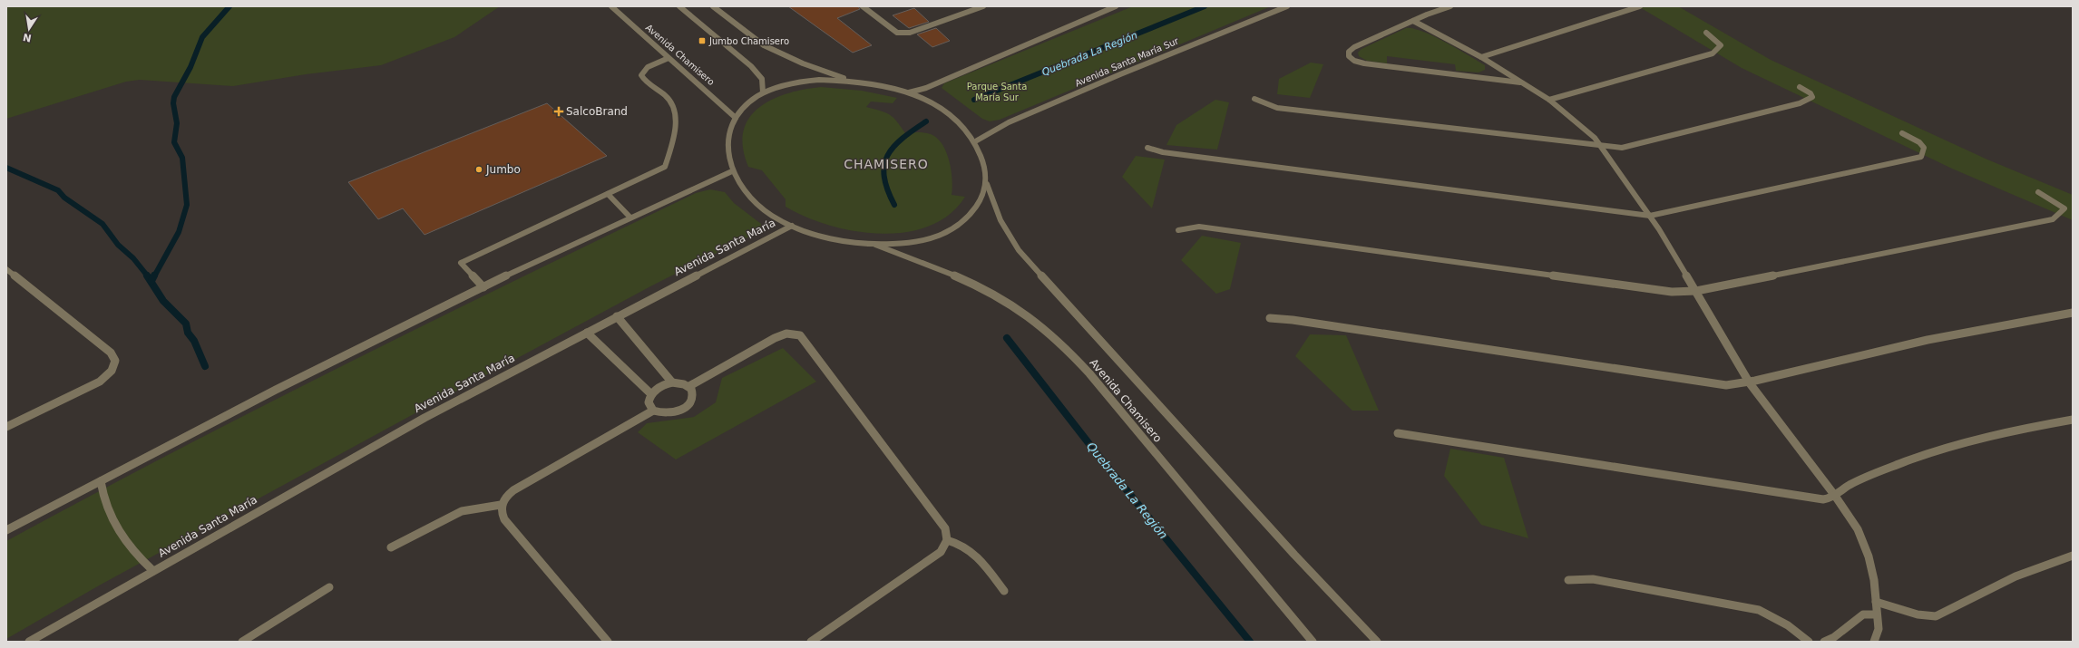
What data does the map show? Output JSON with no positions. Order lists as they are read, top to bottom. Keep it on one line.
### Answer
{"streets":{"street":["Avenida Chamisero","Avenida Santa María Sur","Avenida Santa María"]},"crossings":[["Avenida Chamisero","Avenida Santa María Sur"]],"districts":["CHAMISERO"],"water":["Quebrada La Región"],"parks":["Parque Santa María Sur"],"places":{"transit":["Jumbo Chamisero"],"health":["SalcoBrand"],"other":["Jumbo"]},"north":"bottom"}
